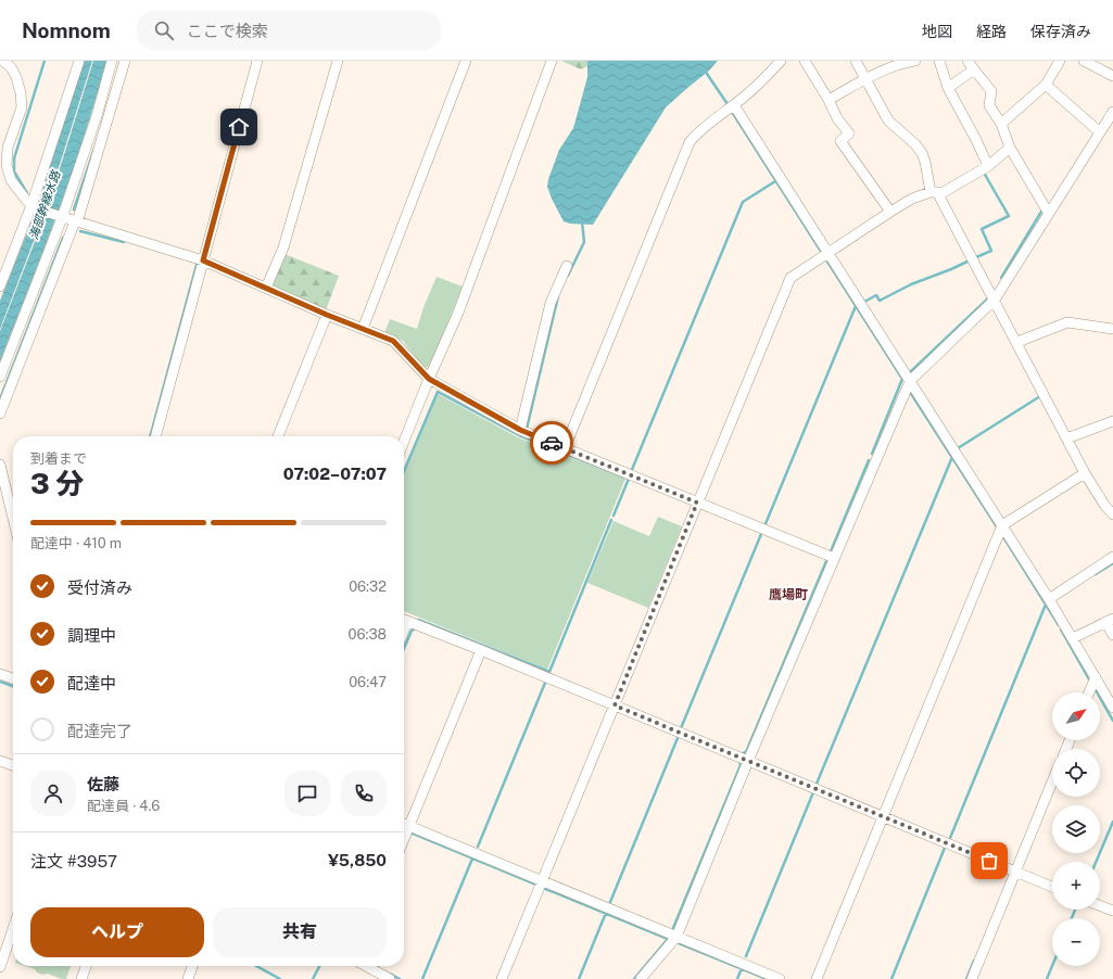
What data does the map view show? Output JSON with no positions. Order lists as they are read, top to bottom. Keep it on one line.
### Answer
{"districts":["鷹場町"],"water":["海部幹線水路"],"north":"top right","page":{"header":"Nomnom","search":"ここで検索","nav":["地図","経路","保存済み"],"heading":["3 分","到着まで","07:02–07:07"],"panel":["佐藤","配達員 · 4.6","注文 #3957","¥5,850"],"bar":"配達中 · 410 m","list":[["受付済み","06:32"],["調理中","06:38"],["配達中","06:47"],"配達完了"],"map_buttons":["+","−"],"buttons":["ヘルプ","共有"]}}
